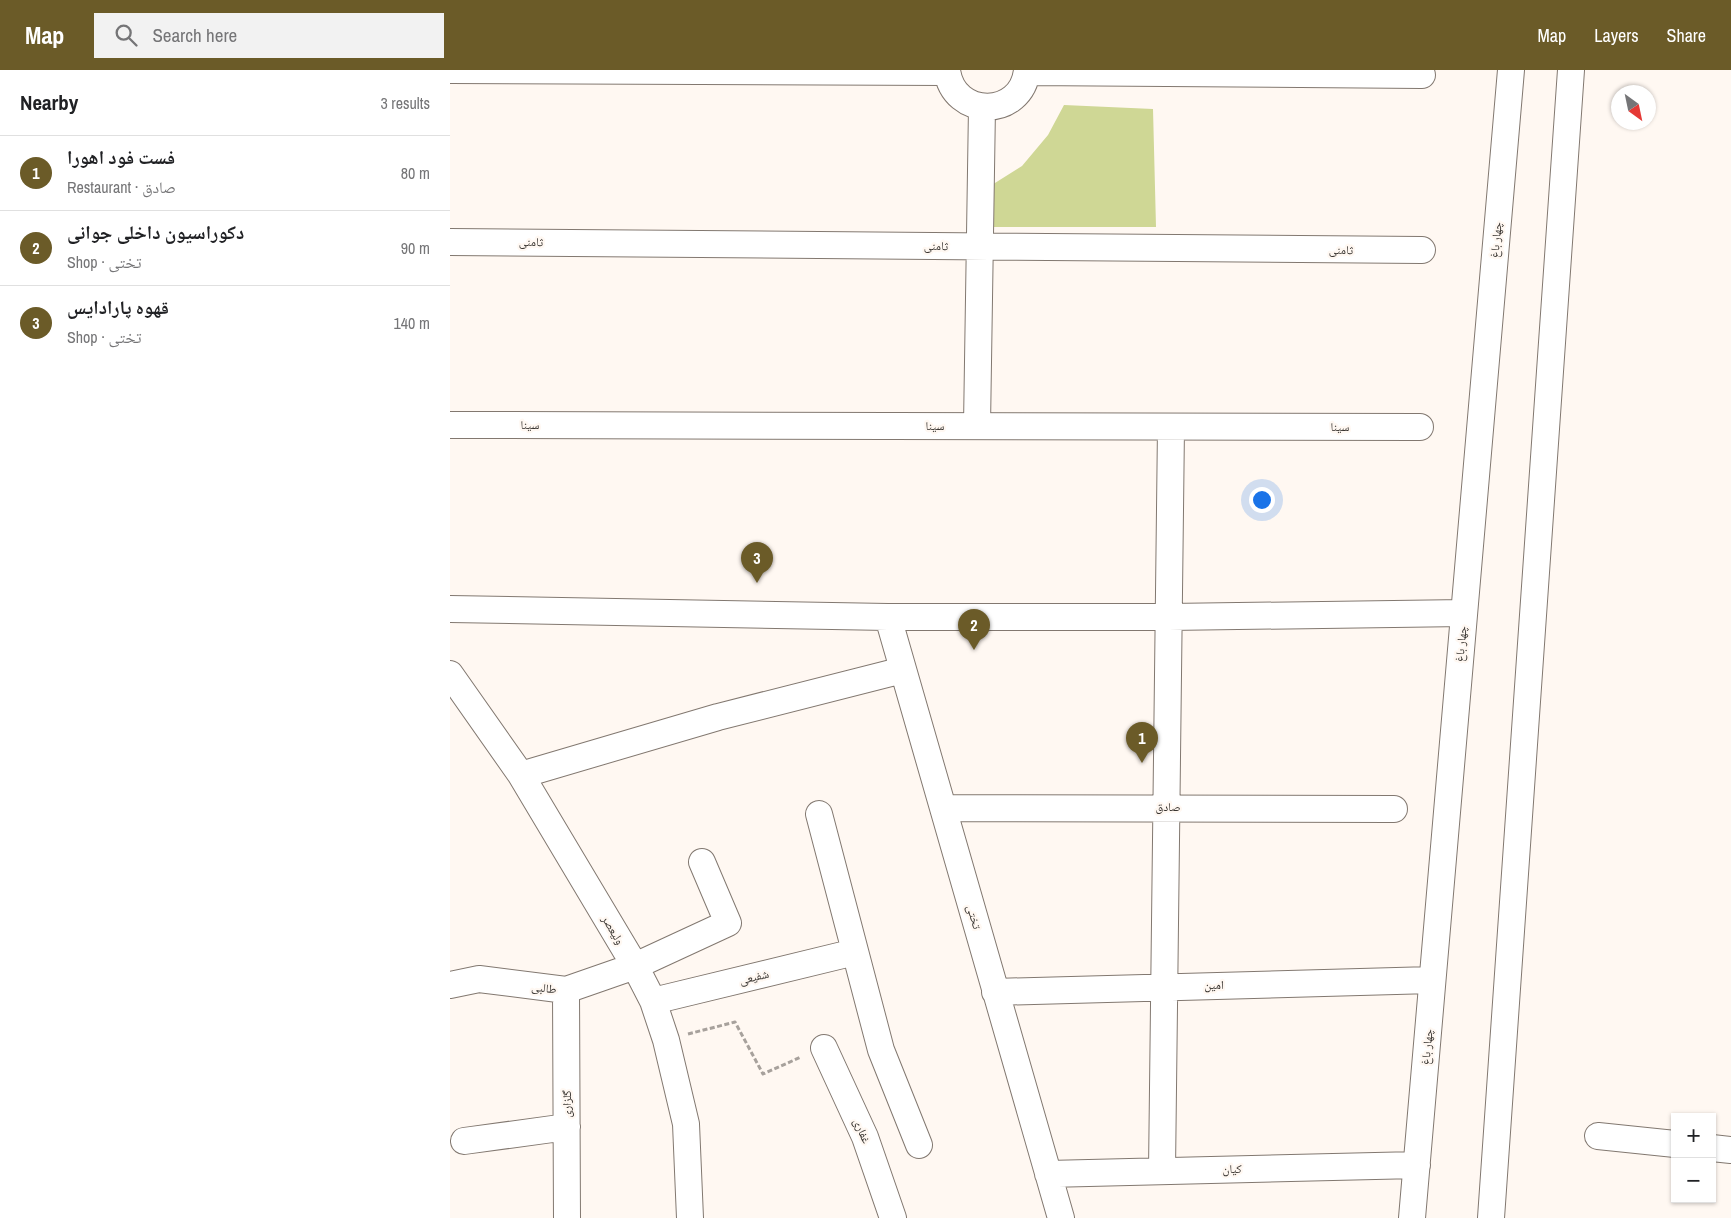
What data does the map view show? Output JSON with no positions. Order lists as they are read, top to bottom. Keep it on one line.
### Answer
{"streets":{"street":["چهار باغ","ثامنی","سینا","صادق","تختی","ولیعصر","شفیعی","امین","طالبی","گلزاری","غفاری","کیان"]},"crossings":[["چهار باغ","امین"],["چهار باغ","کیان"],["صادق","تختی"],["تختی","امین"],["تختی","کیان"],["ولیعصر","شفیعی"],["ولیعصر","طالبی"],["طالبی","گلزاری"]],"north":"bottom right","page":{"header":"Map","search":"Search here","nav":["Map","Layers","Share"],"heading":["Nearby","3 results"],"list":[{"mark":"1","name":"فست فود اهورا","note":"Restaurant · صادق","value":"80 m"},{"mark":"2","name":"دکوراسیون داخلی جوانی","note":"Shop · تختی","value":"90 m"},{"mark":"3","name":"قهوه پارادایس","note":"Shop · تختی","value":"140 m"}],"pins":["3","2","1"],"map_buttons":["+","−"]}}
